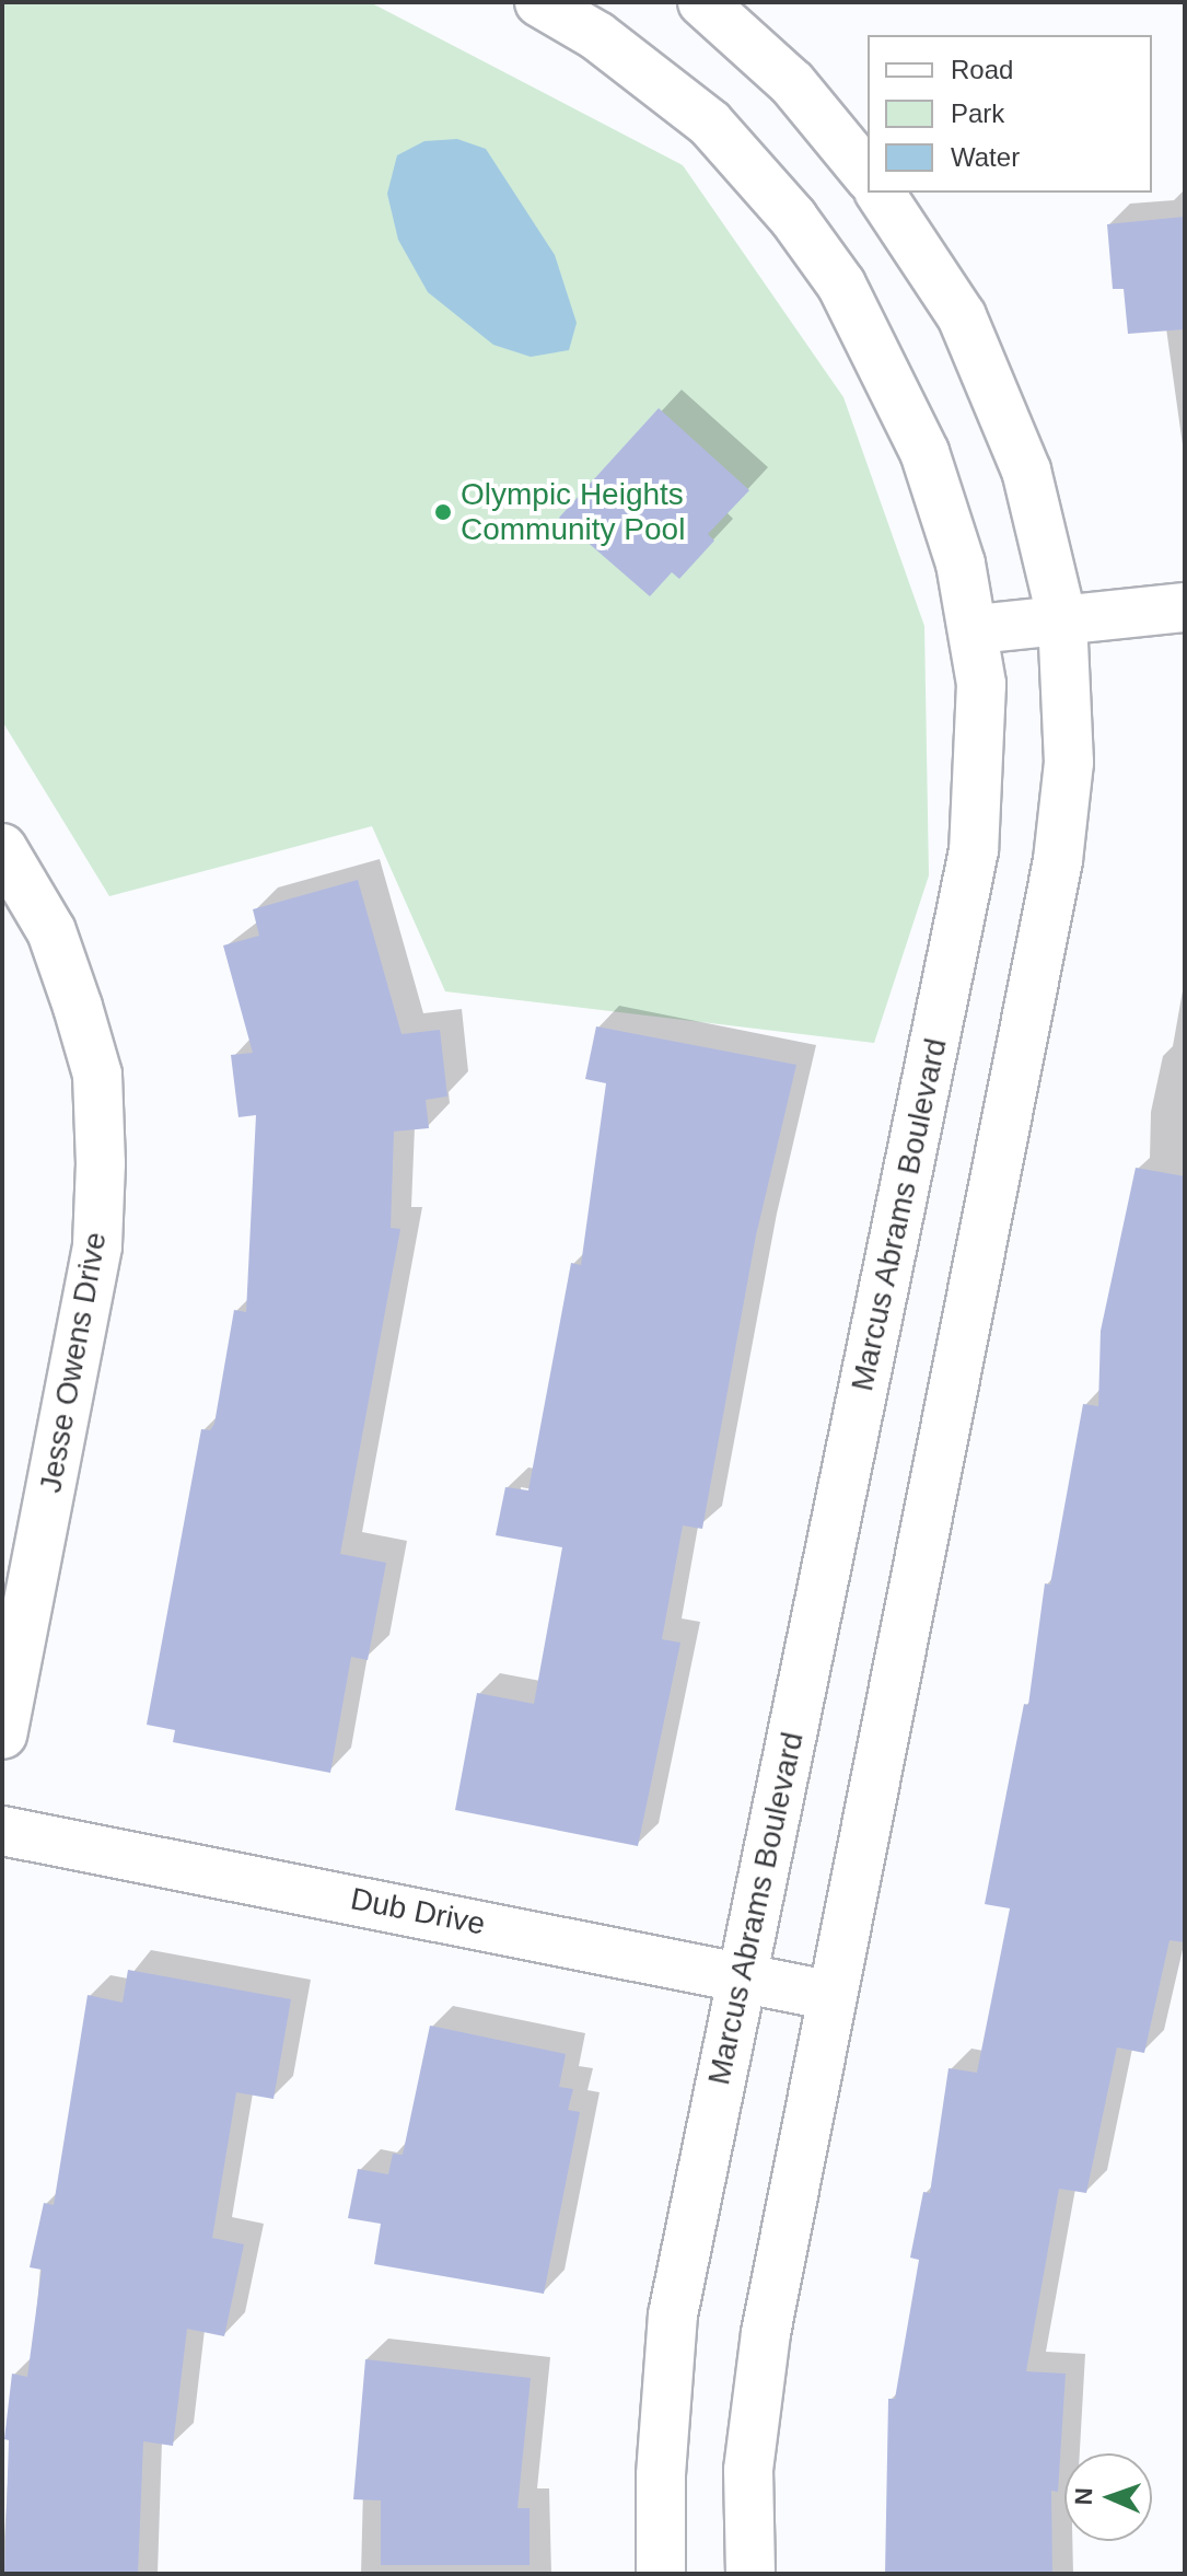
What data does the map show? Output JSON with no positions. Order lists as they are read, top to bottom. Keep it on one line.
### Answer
{"streets":{"street":["Marcus Abrams Boulevard","Jesse Owens Drive","Dub Drive"]},"crossings":[["Marcus Abrams Boulevard","Dub Drive"]],"places":["Olympic Heights Community Pool"],"legend":["Road","Park","Water"],"north":"left"}
